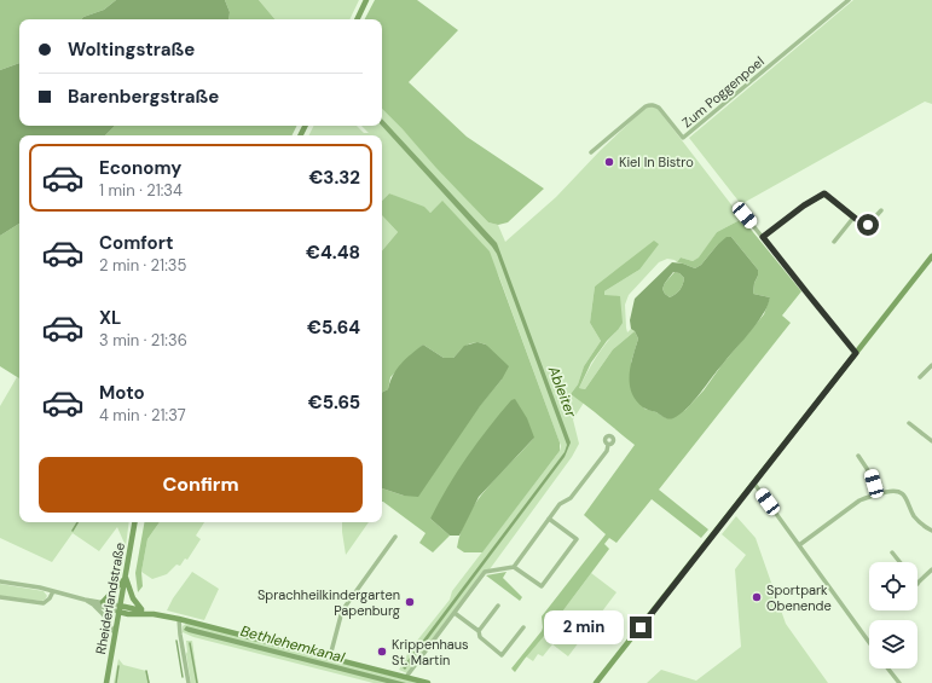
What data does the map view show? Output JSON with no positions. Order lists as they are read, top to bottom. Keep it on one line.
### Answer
{"streets":{"street":["Zum Poggenpoel","Rheiderlandstraße"]},"water":["Ableiter","Bethlehemkanal"],"places":["Kiel In Bistro","Sportpark Obenende","Sprachheilkindergarten Papenburg","Krippenhaus St. Martin"],"page":{"banner":["Woltingstraße","Barenbergstraße"],"list":[{"name":"Economy","note":"1 min · 21:34","value":"€3.32"},{"name":"Comfort","note":"2 min · 21:35","value":"€4.48"},{"name":"XL","note":"3 min · 21:36","value":"€5.64"},{"name":"Moto","note":"4 min · 21:37","value":"€5.65"}],"buttons":"Confirm","bubble":"2 min"}}
